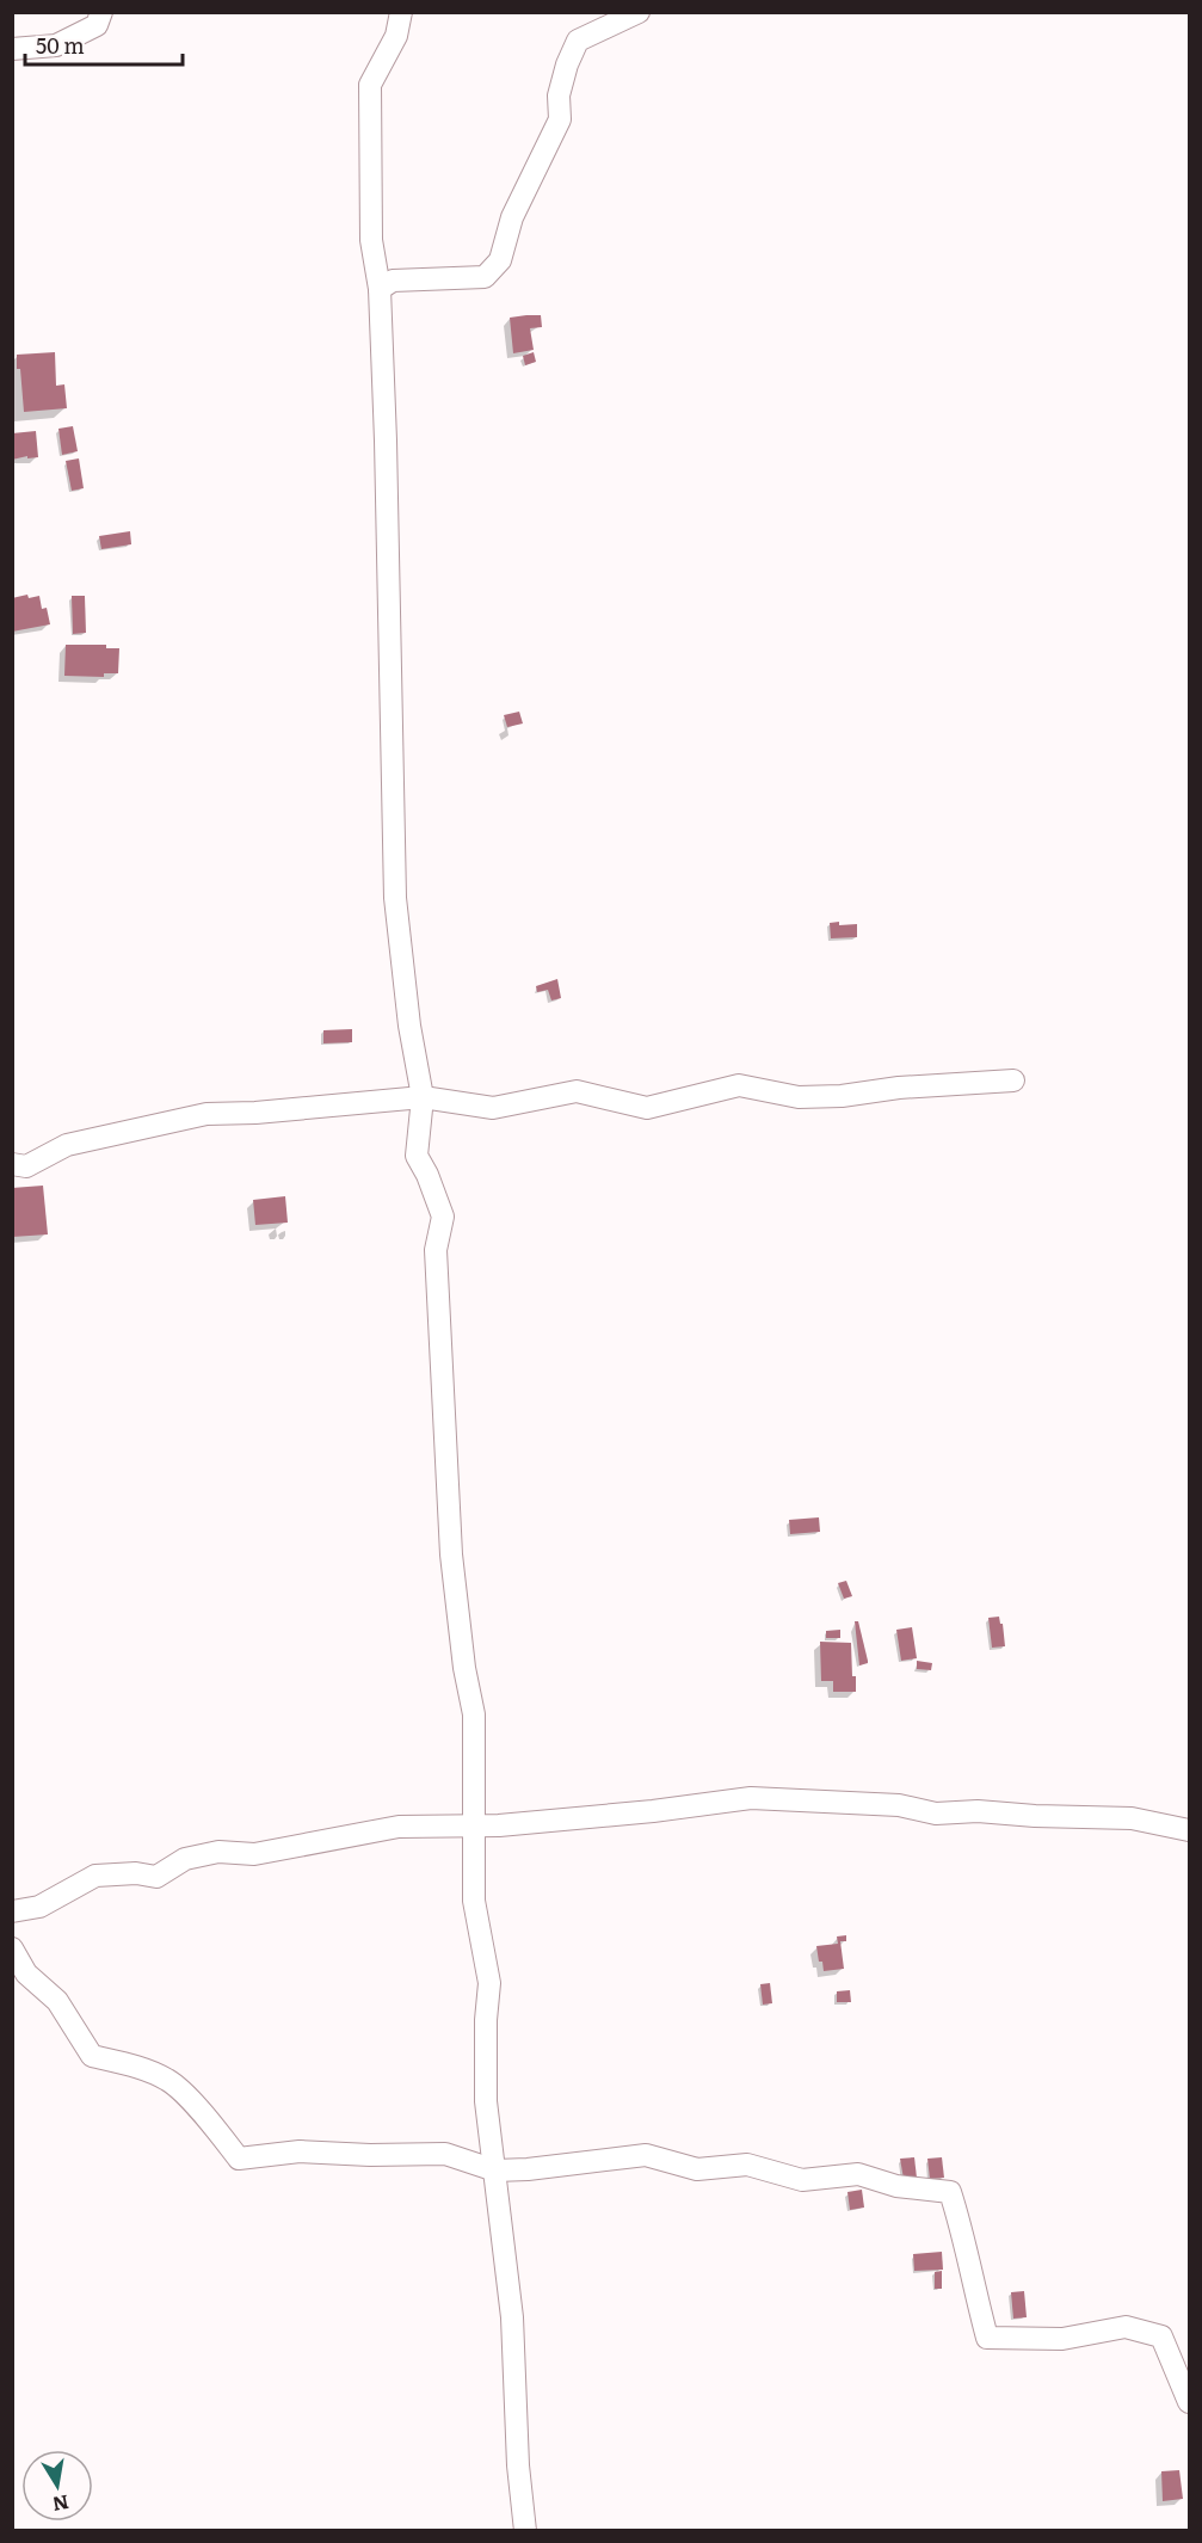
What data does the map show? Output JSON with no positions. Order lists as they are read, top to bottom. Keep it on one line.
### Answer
{"scale_bar":"50 m","north":"bottom"}
